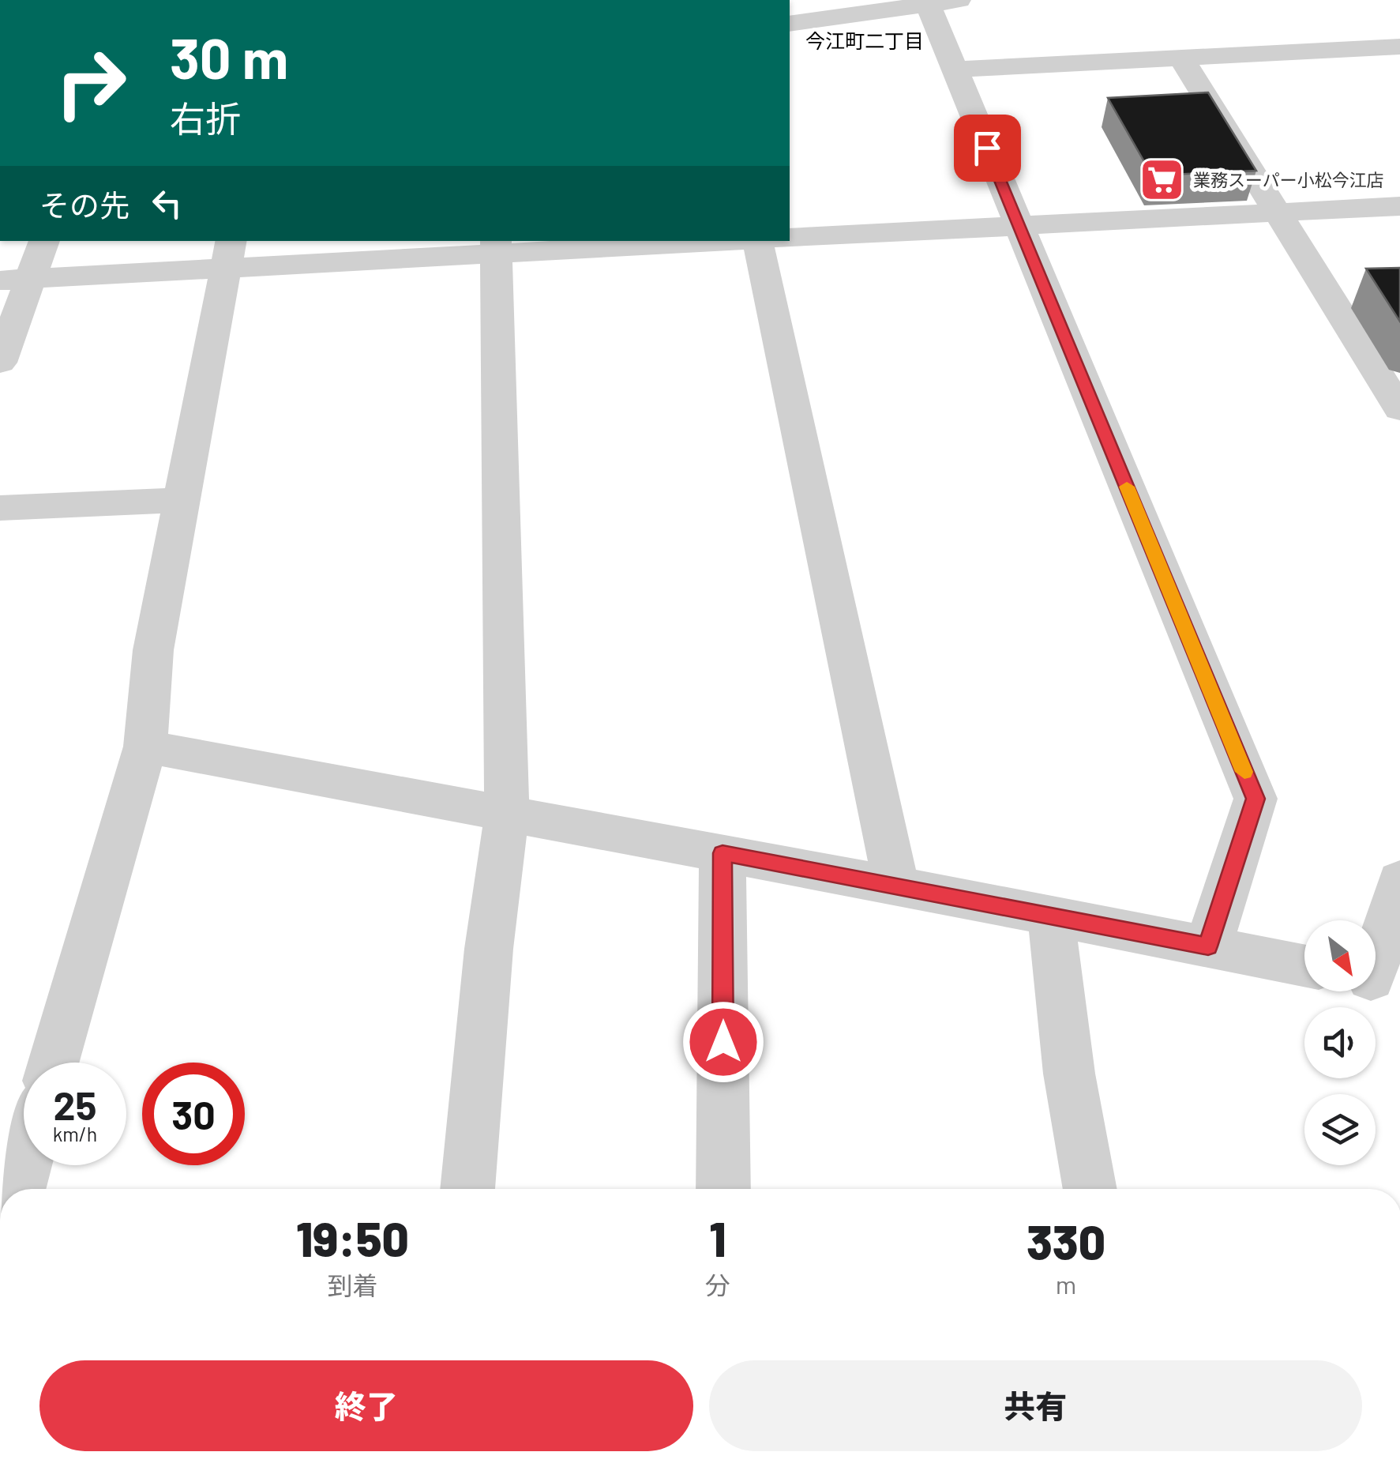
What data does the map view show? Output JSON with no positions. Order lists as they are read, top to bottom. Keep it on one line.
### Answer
{"districts":["今江町二丁目"],"places":{"supermarket":["業務スーパー小松今江店"]},"north":"bottom right","page":{"turn":["30 m","右折"],"then":"その先","speed":"25 km/h","limit":"30","eta":["19:50","到着","1","分","330","m"],"buttons":["終了","共有"]}}
